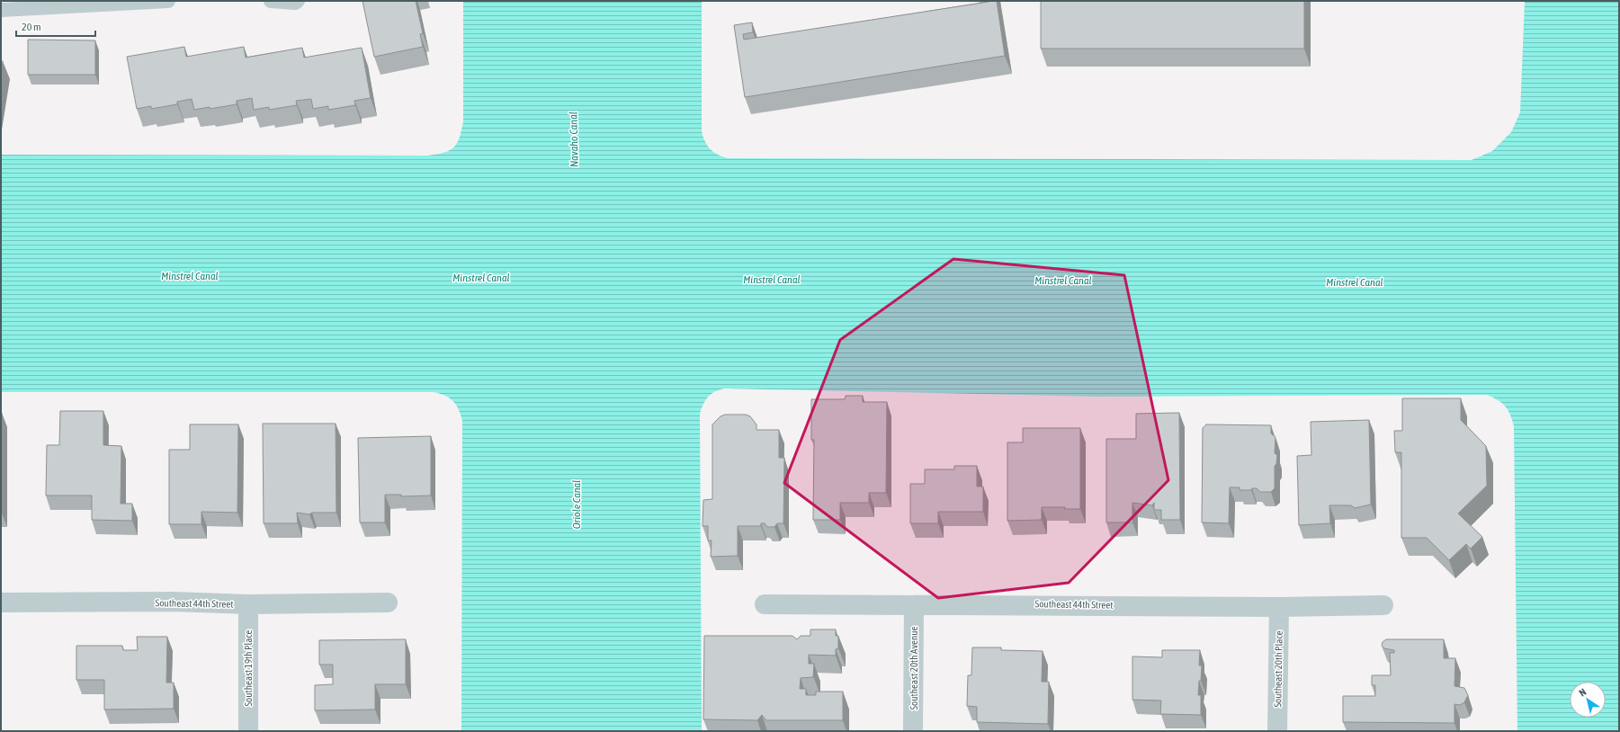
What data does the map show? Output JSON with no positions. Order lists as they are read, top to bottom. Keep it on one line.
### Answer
{"streets":{"street":["Southeast 44th Street","Southeast 19th Place","Southeast 20th Avenue","Southeast 20th Place"]},"crossings":[["Southeast 44th Street","Southeast 19th Place"],["Southeast 44th Street","Southeast 20th Avenue"],["Southeast 44th Street","Southeast 20th Place"]],"water":["Navaho Canal","Minstrel Canal","Oriole Canal"],"scale_bar":"20 m","north":"top left"}
